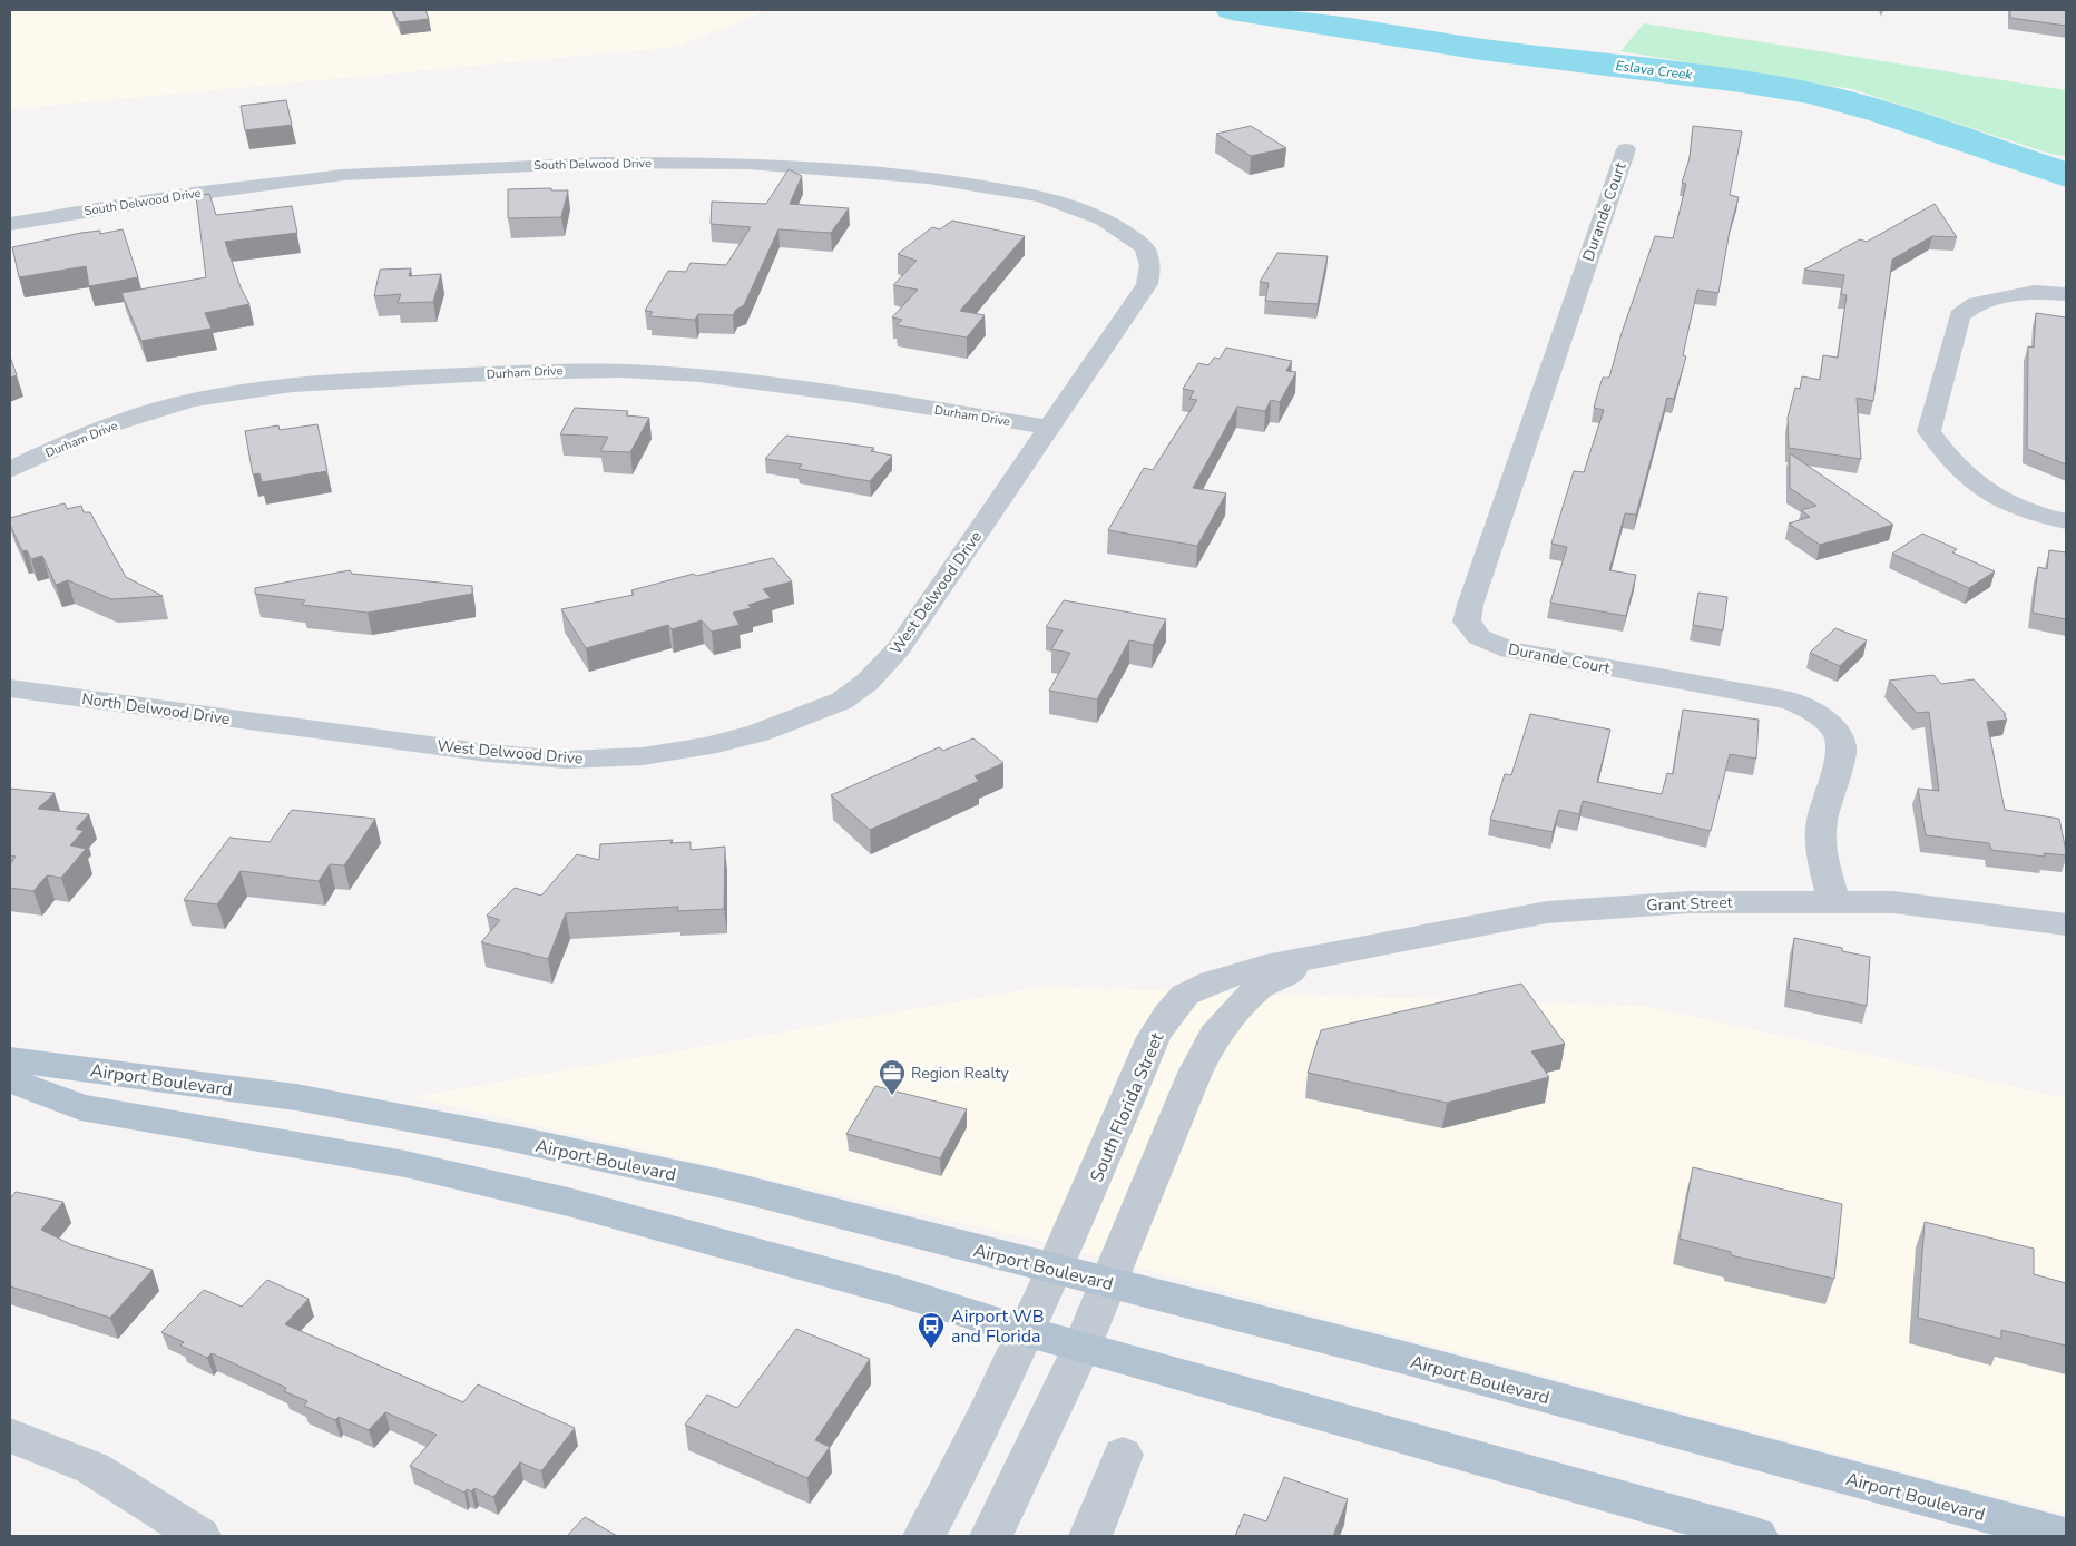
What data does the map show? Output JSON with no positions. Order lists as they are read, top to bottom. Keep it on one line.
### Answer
{"streets":{"main road":["Airport Boulevard"],"street":["South Delwood Drive","Durande Court","Durham Drive","West Delwood Drive","North Delwood Drive","Grant Street","South Florida Street"]},"crossings":[["South Delwood Drive","West Delwood Drive"],["Durande Court","Grant Street"],["Durham Drive","West Delwood Drive"],["West Delwood Drive","North Delwood Drive"],["Grant Street","South Florida Street"],["Airport Boulevard","South Florida Street"]],"water":["Eslava Creek"],"places":{"office":["Region Realty"],"bus stop":["Airport WB and Florida"]}}
